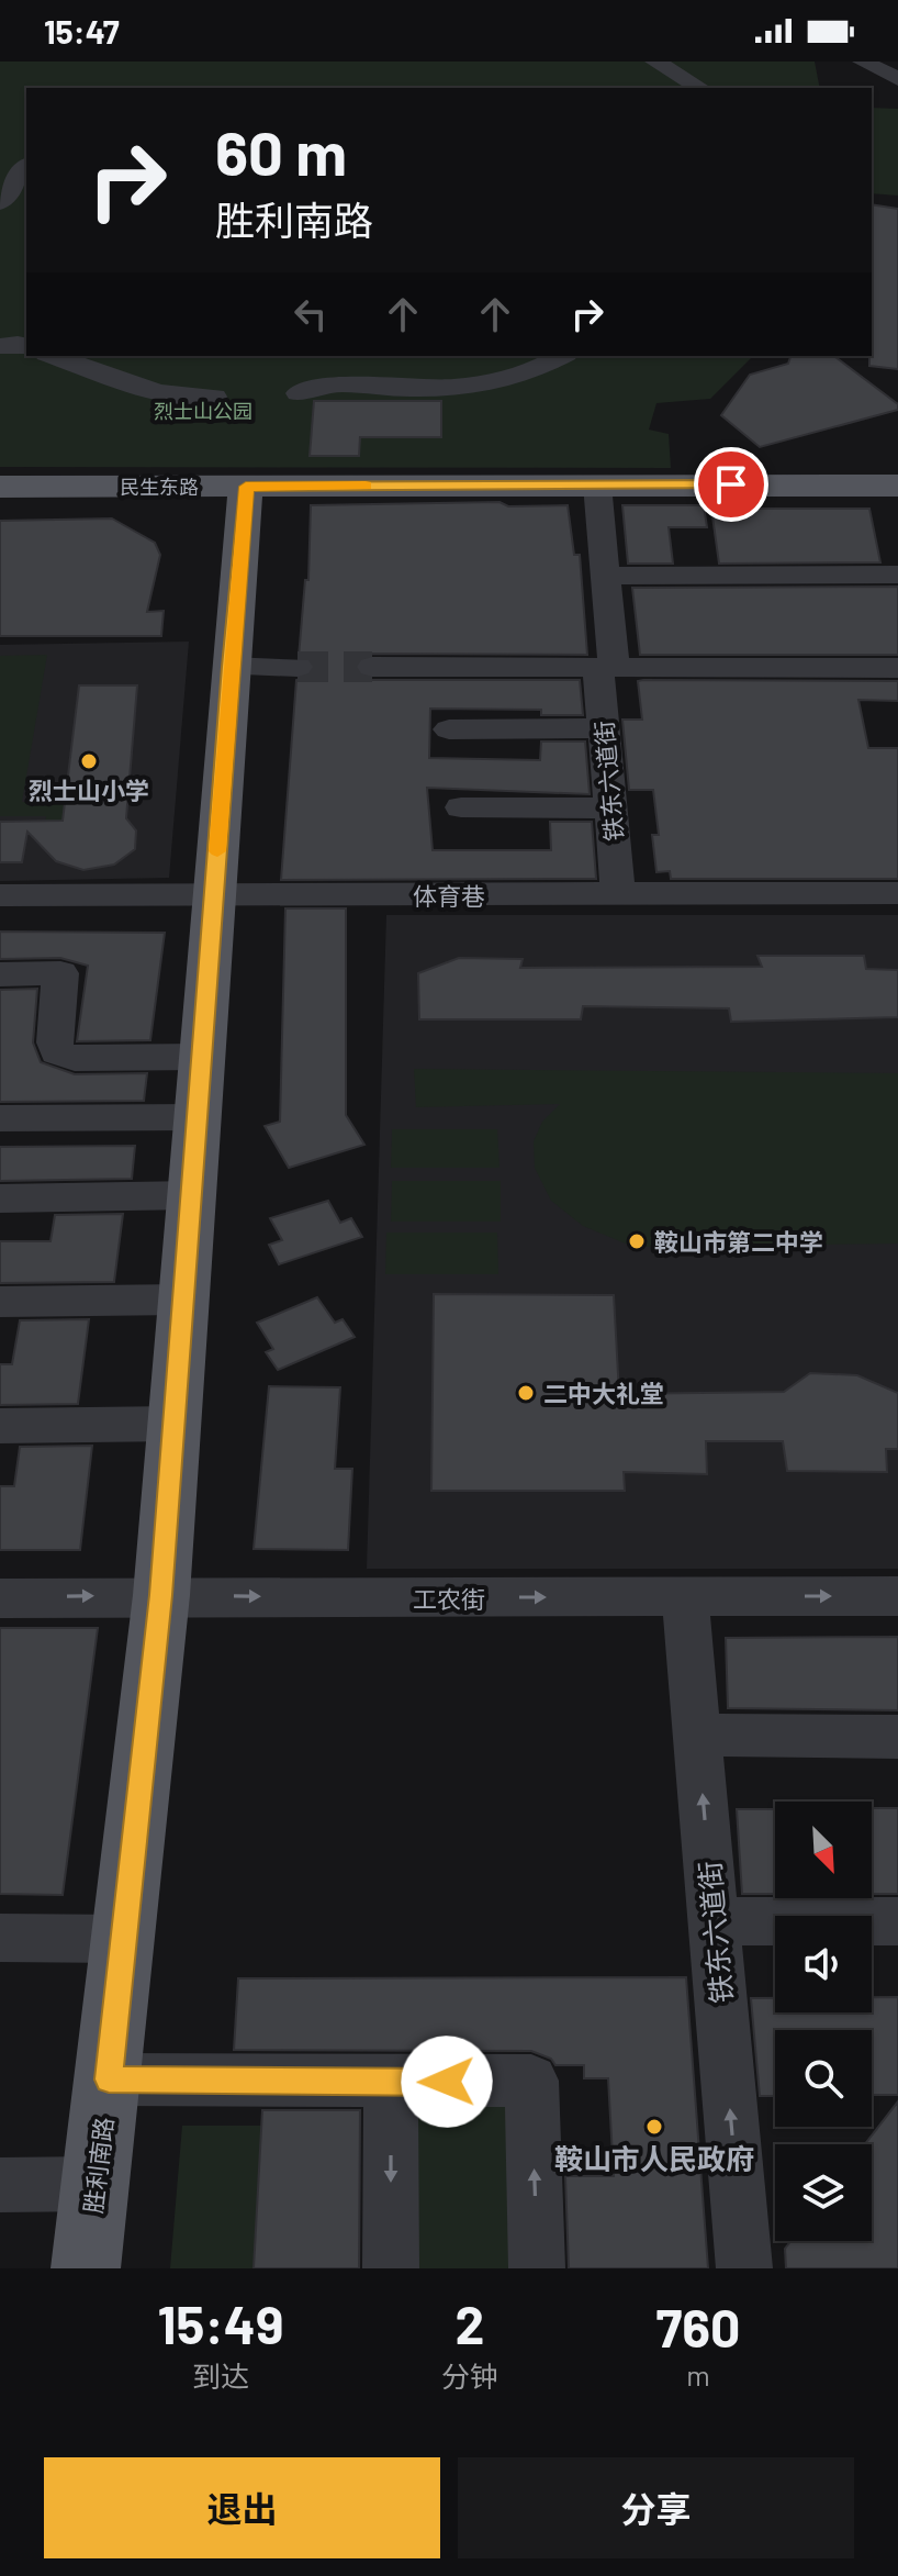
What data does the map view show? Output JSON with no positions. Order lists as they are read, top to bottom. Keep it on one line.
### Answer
{"streets":{"main road":["民生东路","胜利南路"],"street":["铁东六道街","体育巷","工农街"]},"crossings":[["民生东路","铁东六道街"],["民生东路","胜利南路"],["铁东六道街","体育巷"],["铁东六道街","工农街"],["体育巷","胜利南路"],["工农街","胜利南路"]],"parks":["烈士山公园"],"places":["烈士山小学","鞍山市第二中学","二中大礼堂","鞍山市人民政府"],"north":"bottom right","page":{"status":"15:47","turn":["60 m","胜利南路"],"eta":["15:49","到达","2","分钟","760","m"],"buttons":["退出","分享"]}}
